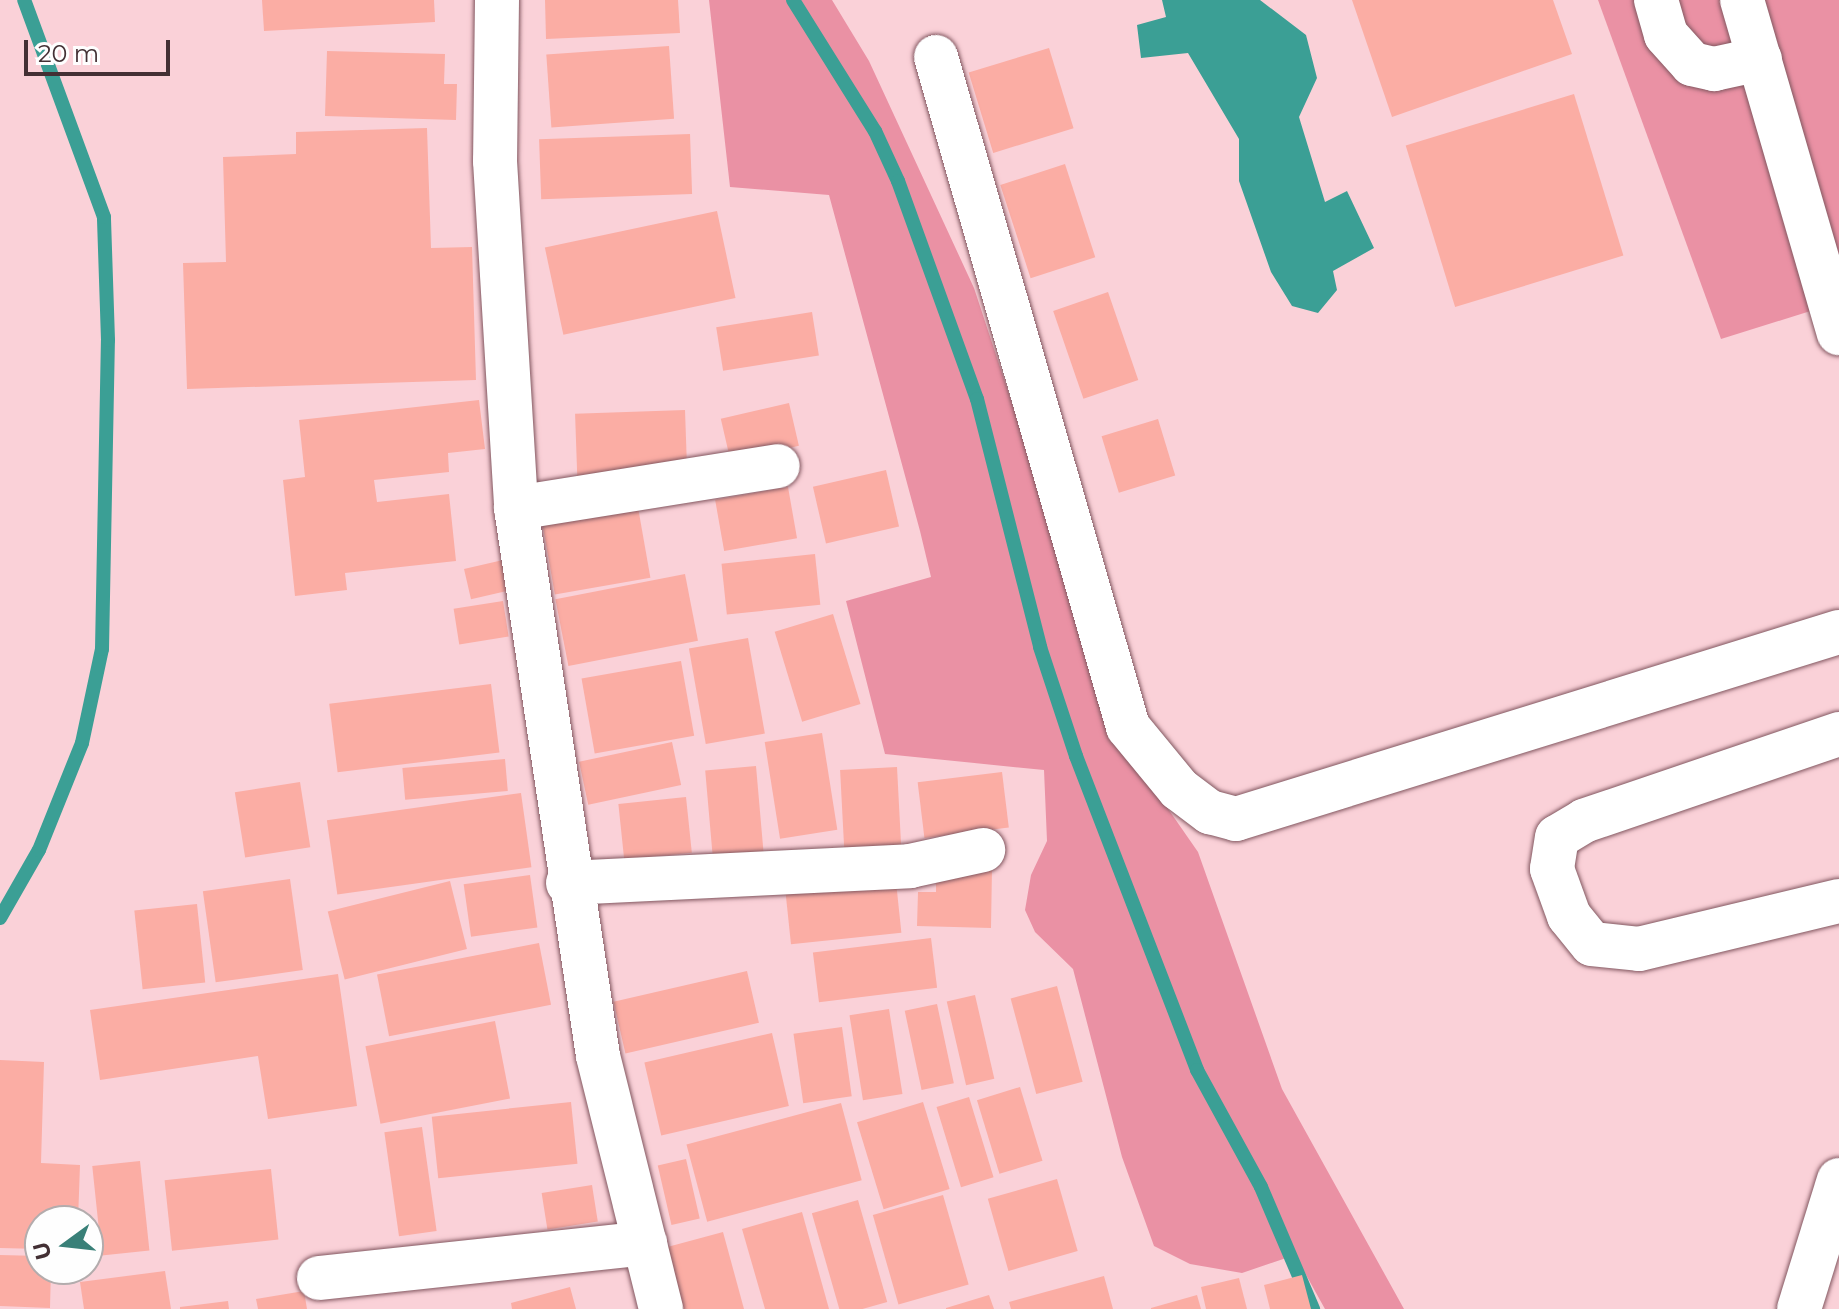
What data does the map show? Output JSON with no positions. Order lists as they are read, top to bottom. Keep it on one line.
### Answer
{"scale_bar":"20 m","north":"left"}
